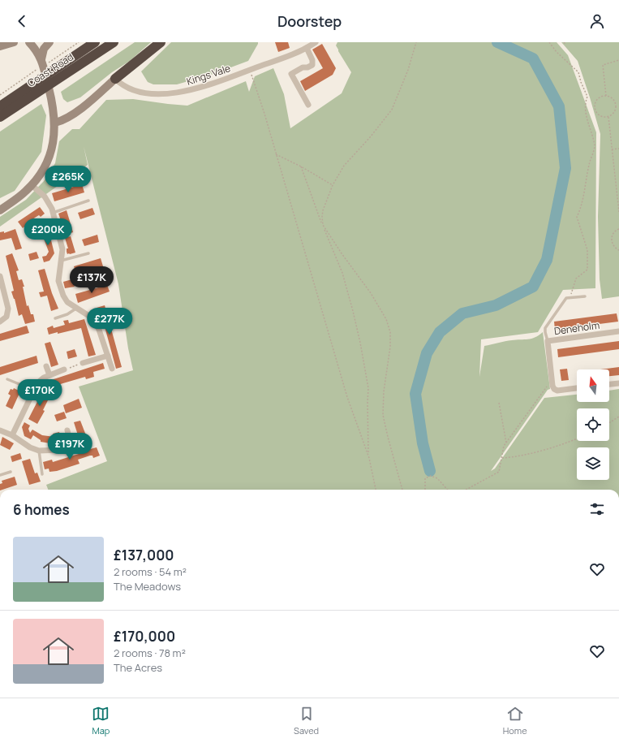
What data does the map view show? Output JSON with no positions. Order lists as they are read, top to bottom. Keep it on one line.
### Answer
{"streets":{"highway":["Coast Road"],"street":["Kings Vale","Deneholm"]},"north":"top","page":{"header":"Doorstep","price":["£265K","£200K","£137K","£277K","£170K","£197K"],"heading":"6 homes","list":[{"name":"£137,000","note":"2 rooms · 54 m² · The Meadows"},{"name":"£170,000","note":"2 rooms · 78 m² · The Acres"}],"tabs":["Map","Saved","Home"]}}
